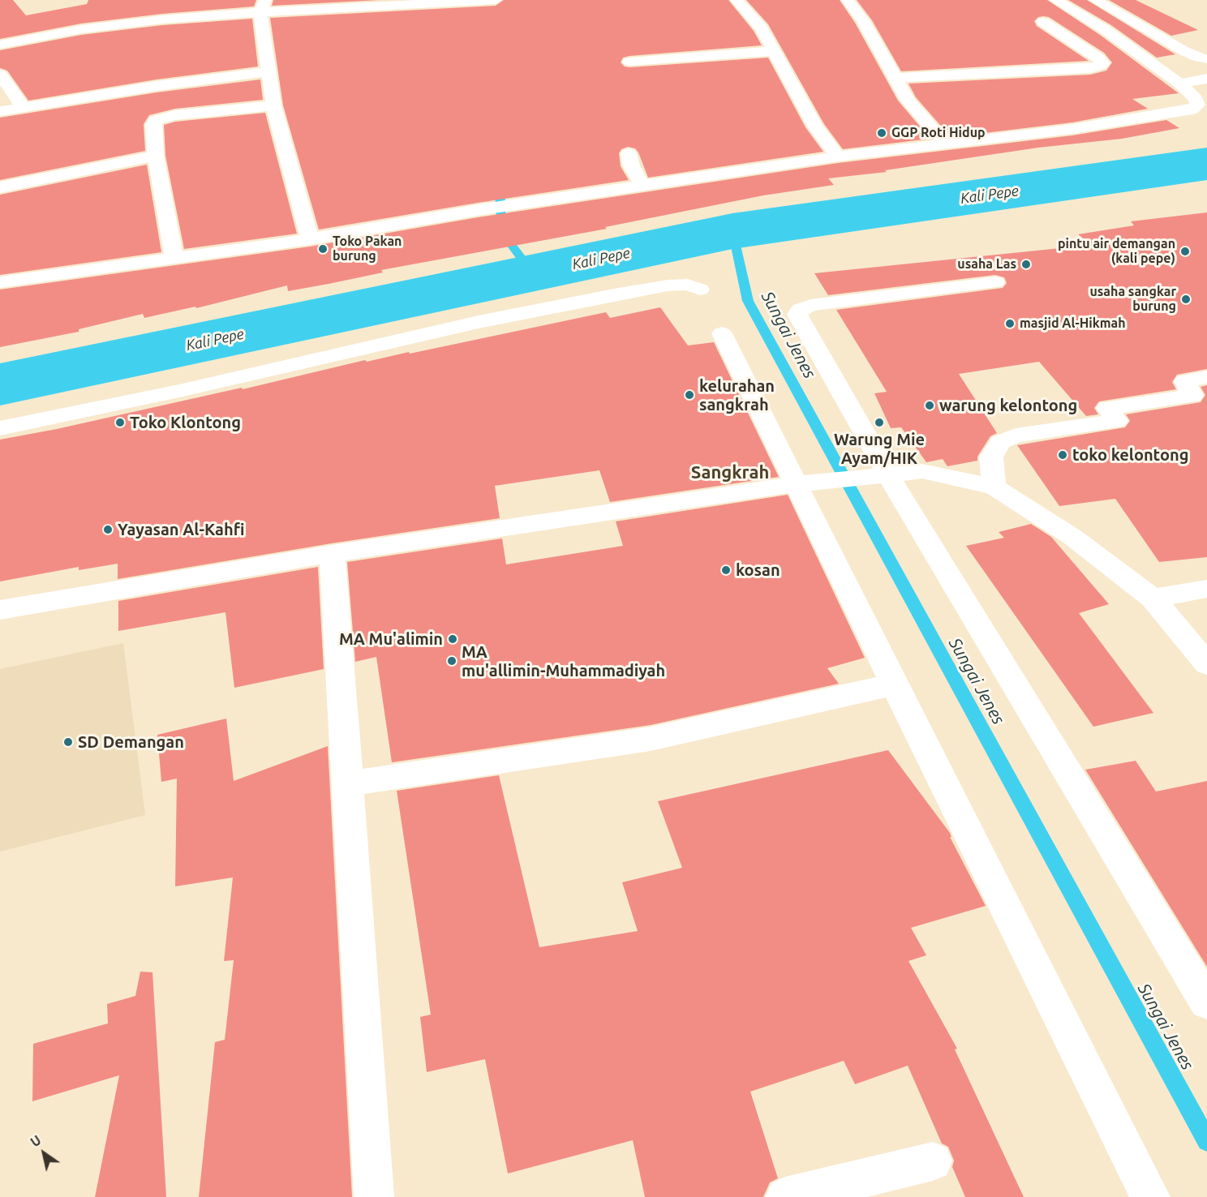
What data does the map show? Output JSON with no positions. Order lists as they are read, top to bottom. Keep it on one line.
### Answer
{"districts":["Sangkrah"],"water":["Kali Pepe","Sungai Jenes"],"places":["GGP Roti Hidup","Toko Pakan burung","pintu air demangan (kali pepe)","usaha Las","usaha sangkar burung","masjid Al-Hikmah","kelurahan sangkrah","warung kelontong","Toko Klontong","Warung Mie Ayam/HIK","toko kelontong","Yayasan Al-Kahfi","kosan","MA Mu'alimin","MA mu'allimin-Muhammadiyah","SD Demangan"],"north":"top left"}
